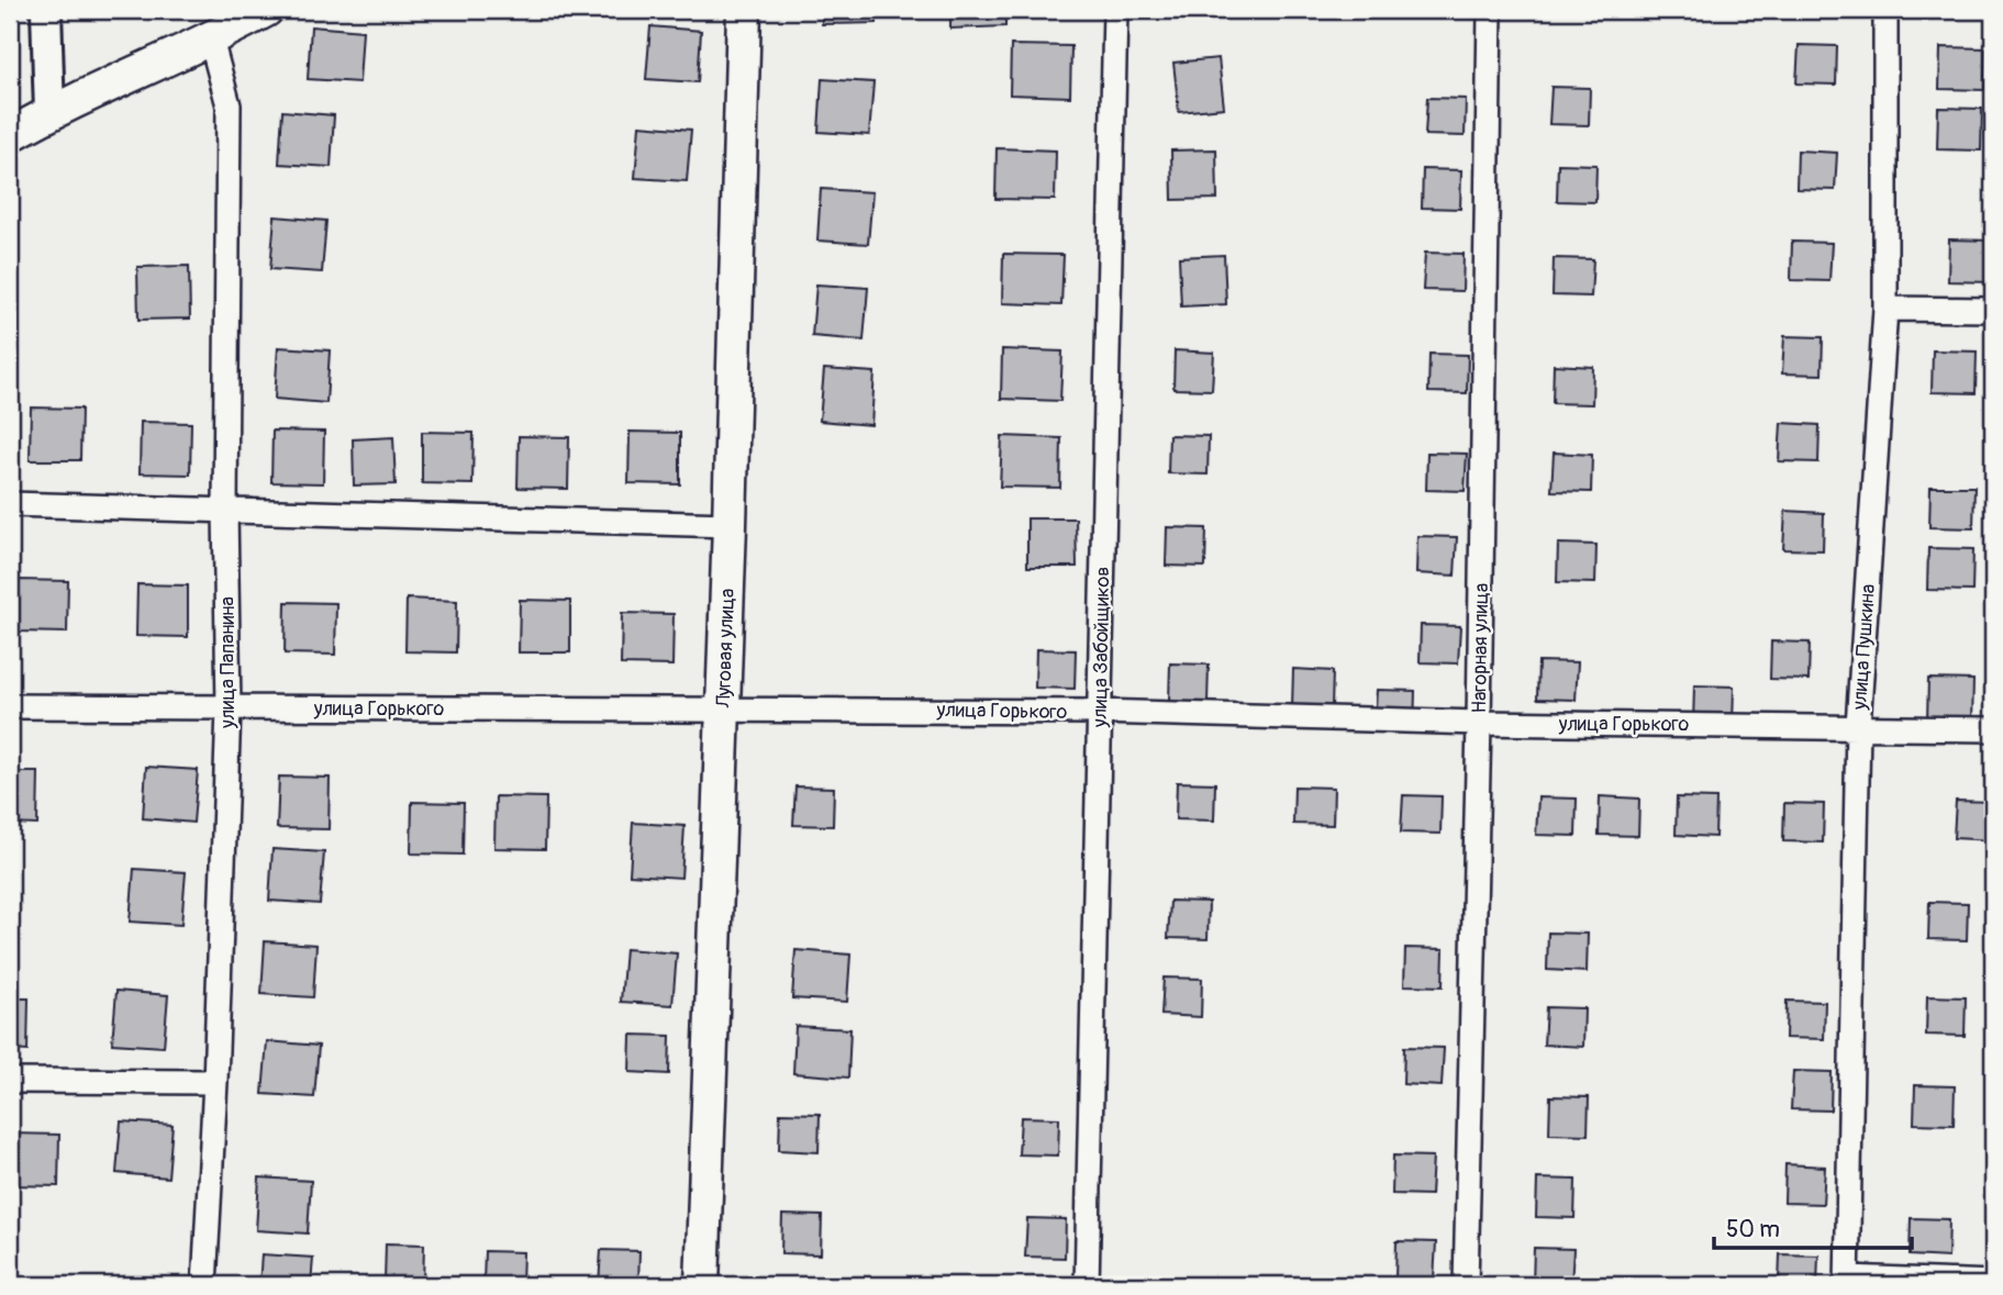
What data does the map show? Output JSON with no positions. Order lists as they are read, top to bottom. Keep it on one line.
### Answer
{"streets":{"main road":["Луговая улица"],"street":["улица Забойщиков","улица Пушкина","Нагорная улица","улица Папанина","улица Горького"]},"crossings":[["улица Забойщиков","улица Горького"],["улица Пушкина","улица Горького"],["Луговая улица","улица Горького"],["Нагорная улица","улица Горького"],["улица Папанина","улица Горького"]],"scale_bar":"50 m"}
